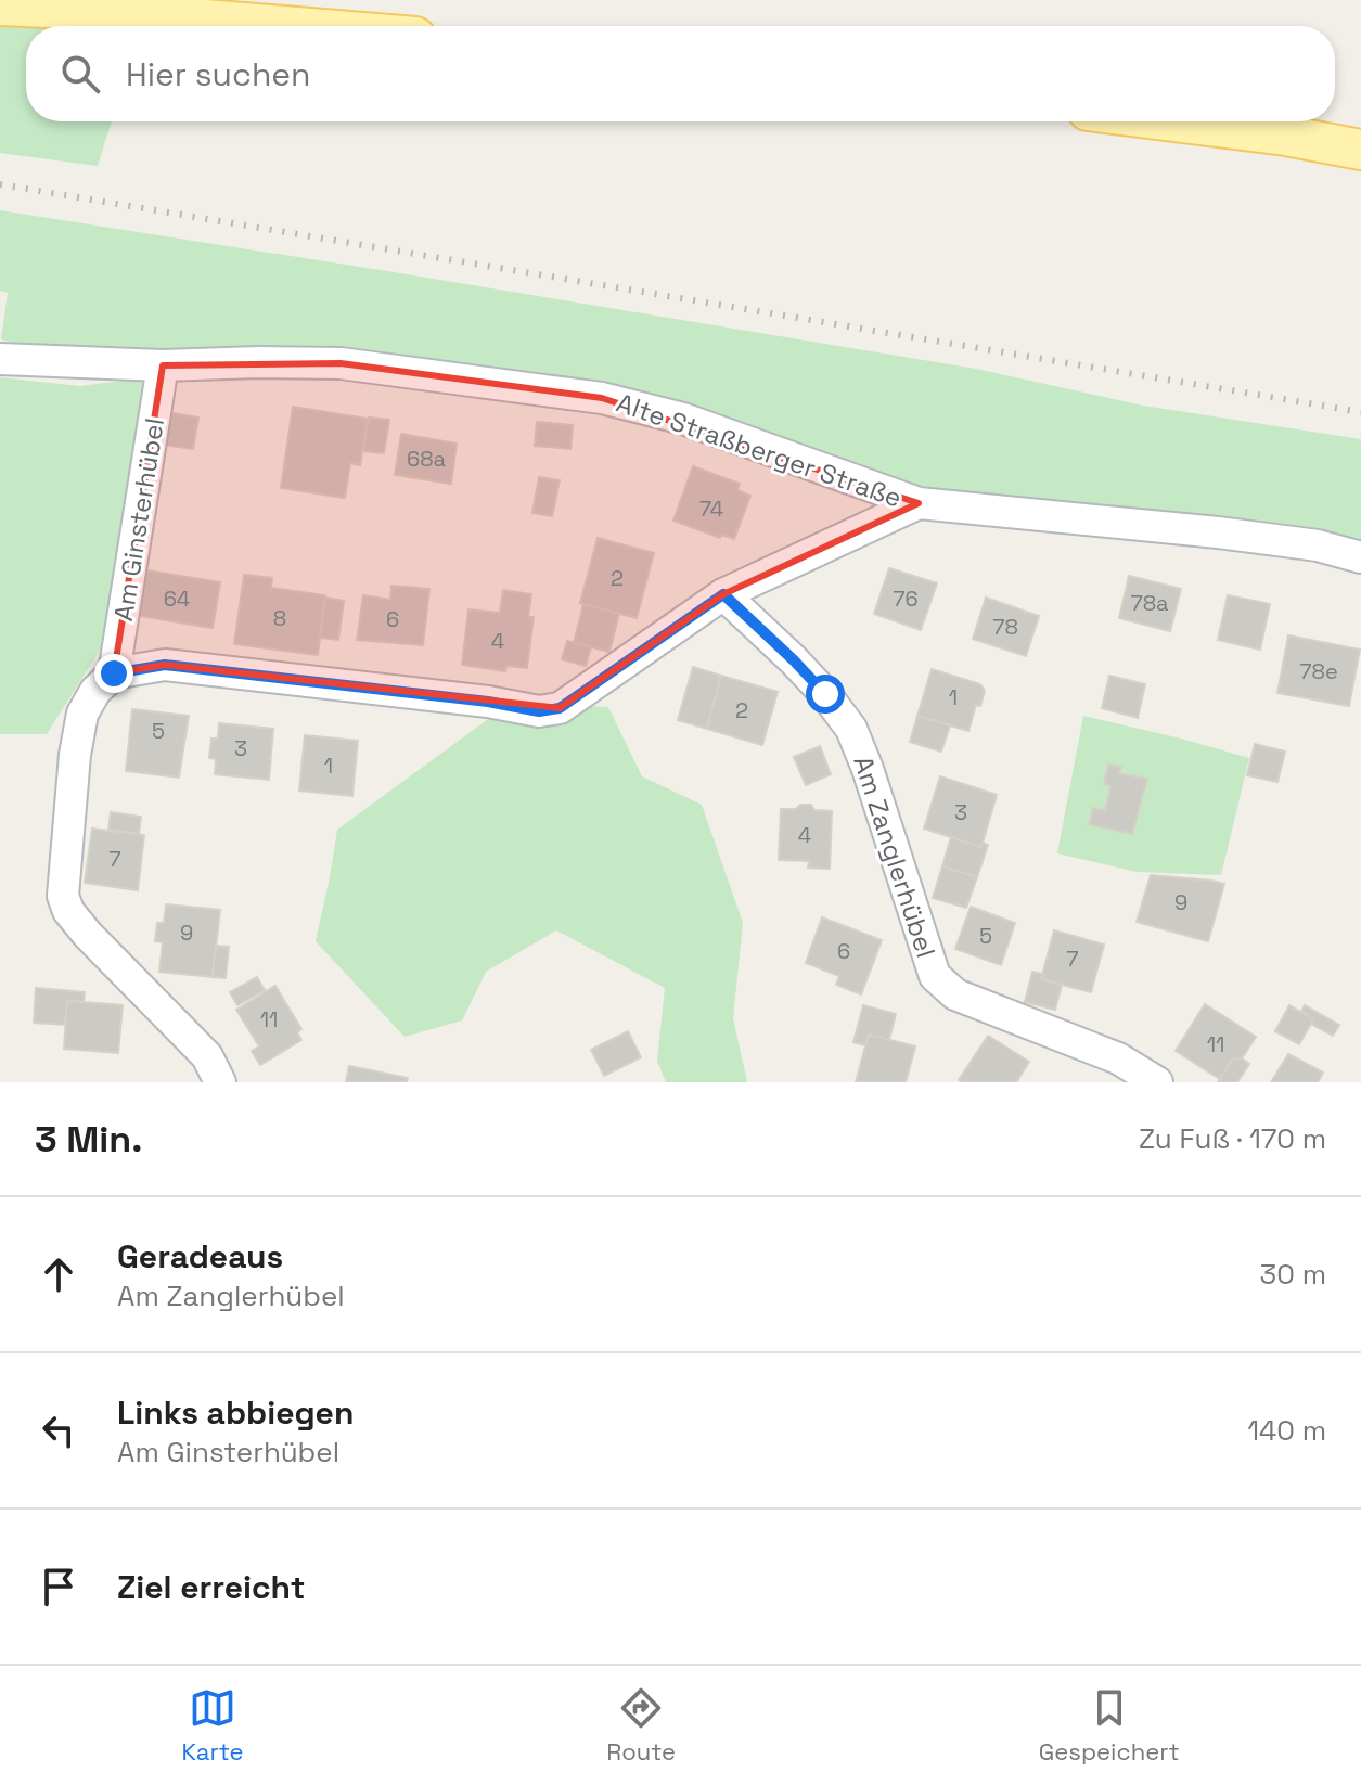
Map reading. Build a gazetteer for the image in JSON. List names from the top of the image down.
{
  "streets": {
    "street": ["Alte Straßberger Straße", "Am Ginsterhübel", "Am Zanglerhübel"]
  },
  "crossings": [
    ["Alte Straßberger Straße", "Am Ginsterhübel"]
  ],
  "house_numbers": [
    "68a",
    "74",
    "2",
    "64",
    "76",
    "78a",
    "8",
    "6",
    "78",
    "4",
    "78e",
    "1",
    "2",
    "5",
    "3",
    "1",
    "3",
    "4",
    "7",
    "9",
    "9",
    "5",
    "6",
    "7",
    "11",
    "11"
  ],
  "page": {
    "search": "Hier suchen",
    "heading": ["3 Min.", "Zu Fuß · 170 m"],
    "list": [
      ["Geradeaus", "Am Zanglerhübel", "30 m"],
      ["Links abbiegen", "Am Ginsterhübel", "140 m"],
      "Ziel erreicht"
    ],
    "nav": ["Karte", "Route", "Gespeichert"]
  }
}
